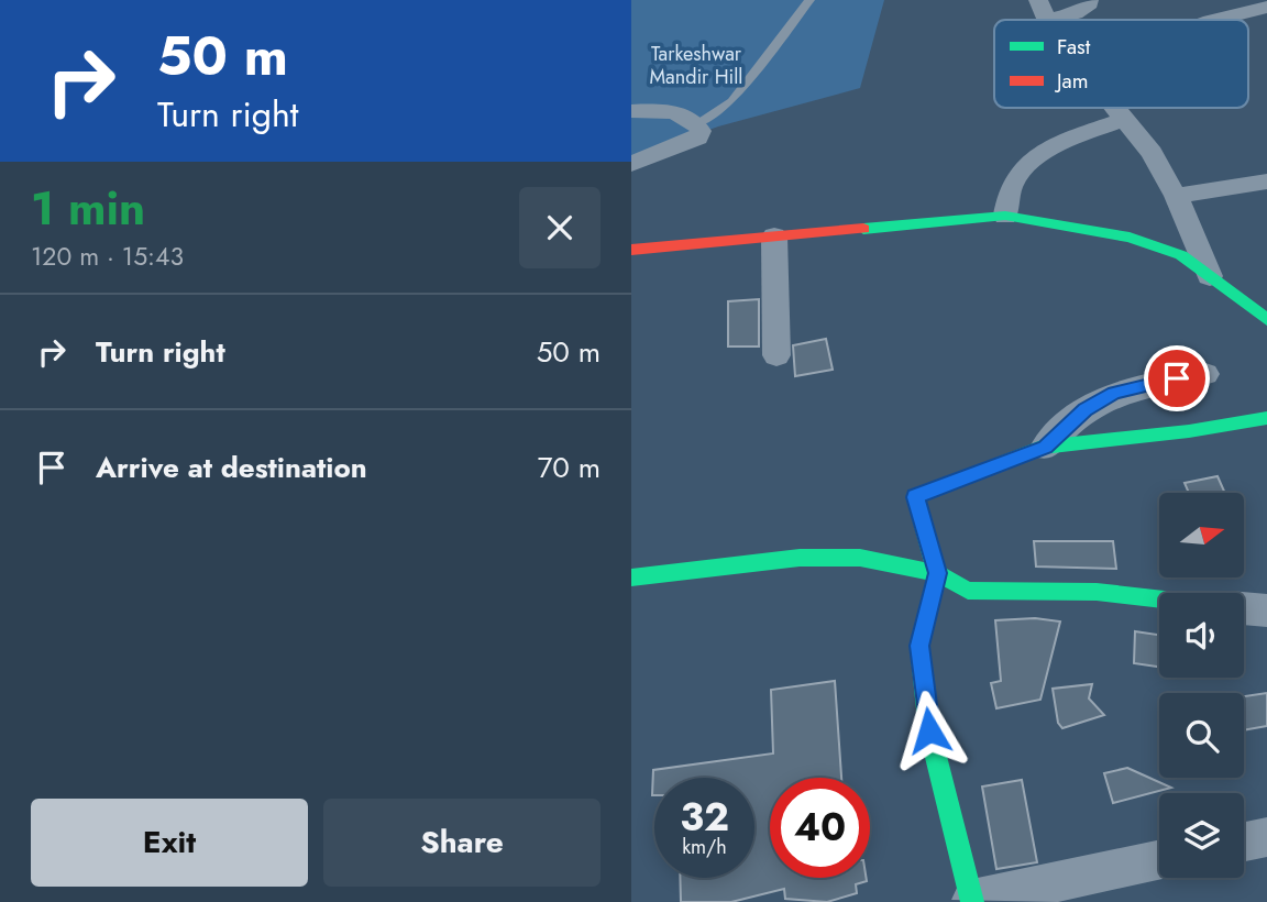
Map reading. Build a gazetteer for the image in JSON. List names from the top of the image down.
{
  "parks": ["Tarkeshwar Mandir Hill"],
  "legend": ["Fast", "Jam"],
  "north": "right",
  "page": {
    "turn": ["50 m", "Turn right"],
    "heading": ["1 min", "120 m · 15:43"],
    "list": [
      {
        "name": "Turn right",
        "value": "50 m"
      },
      {
        "name": "Arrive at destination",
        "value": "70 m"
      }
    ],
    "speed": "32 km/h",
    "limit": "40",
    "buttons": ["Exit", "Share"]
  }
}
